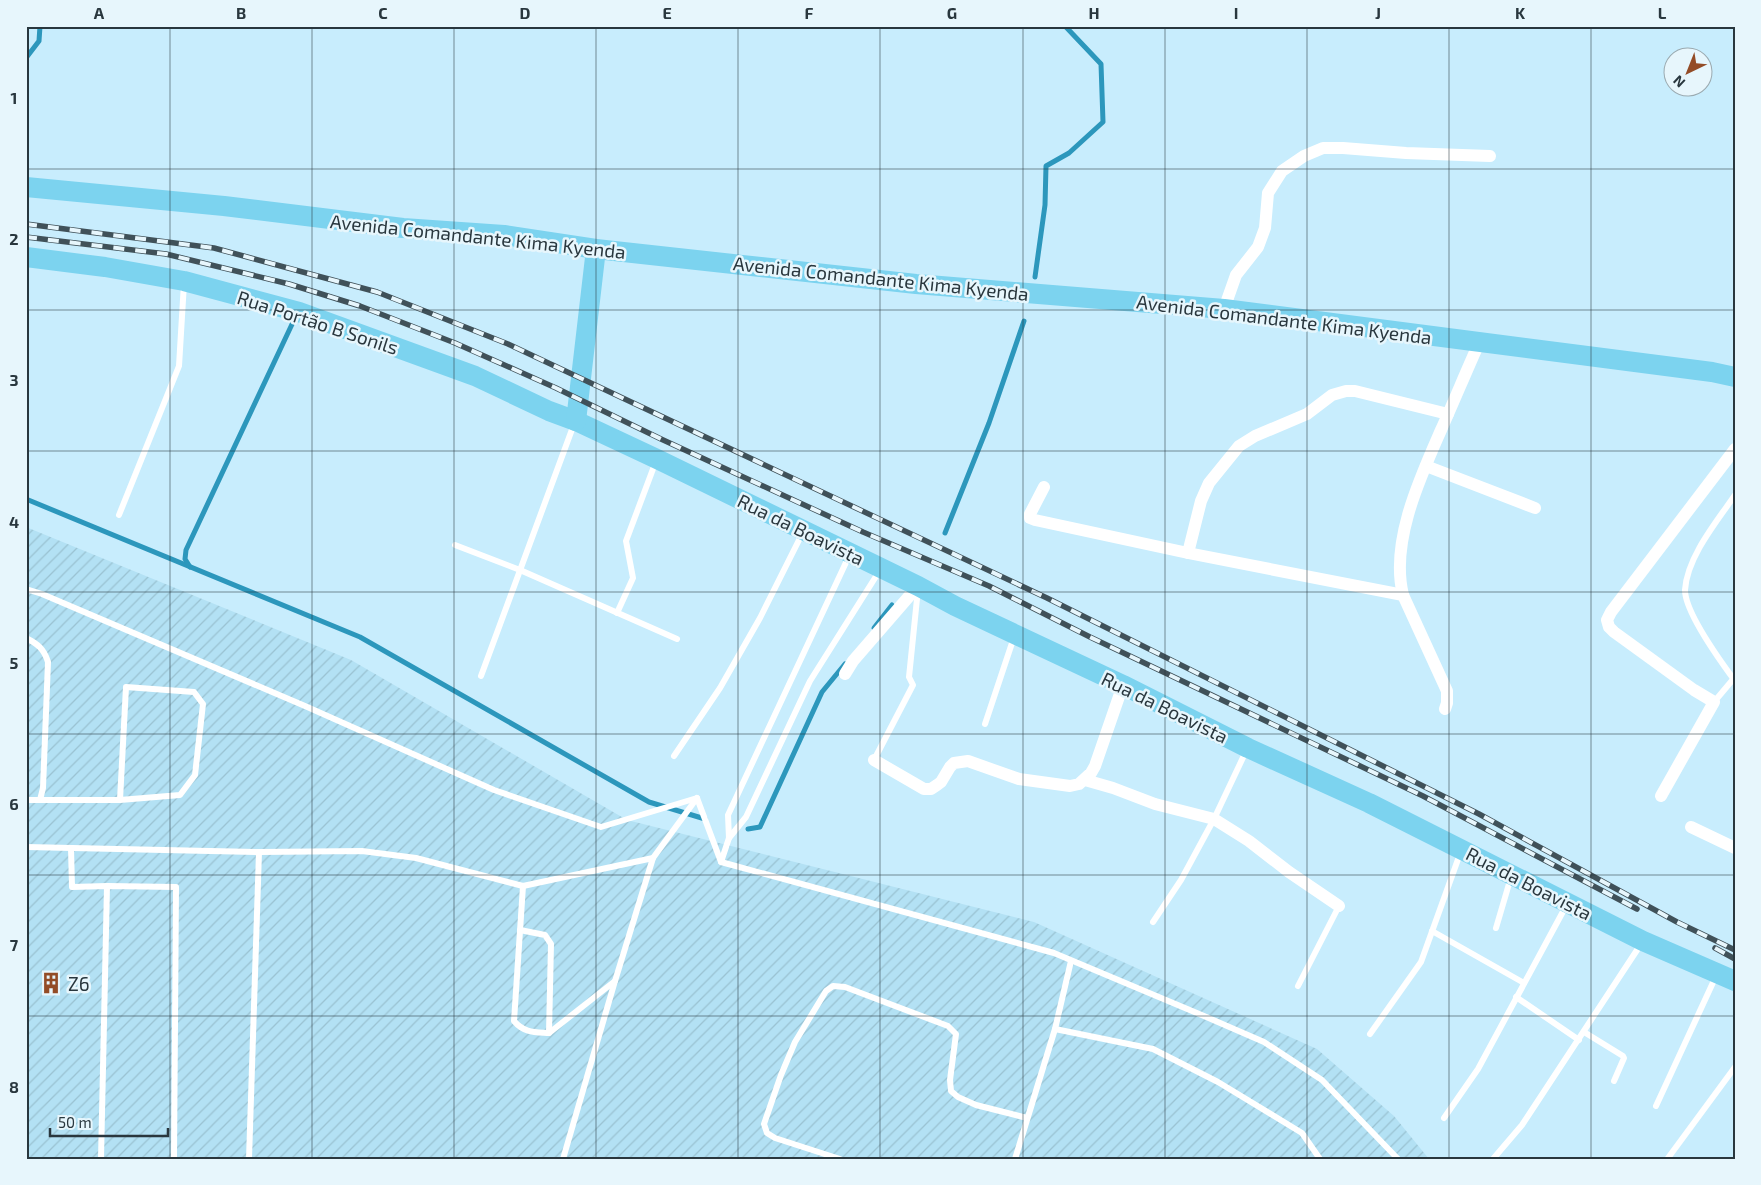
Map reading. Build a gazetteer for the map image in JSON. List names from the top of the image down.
{
  "streets": {
    "main road": ["Avenida Comandante Kima Kyenda", "Rua Portão B Sonils", "Rua da Boavista"]
  },
  "crossings": [
    ["Rua Portão B Sonils", "Rua da Boavista"]
  ],
  "places": {
    "building": ["Z6"]
  },
  "scale_bar": "50 m",
  "north": "bottom left",
  "grid": {
    "columns": [
      "A",
      "B",
      "C",
      "D",
      "E",
      "F",
      "G",
      "H",
      "I",
      "J",
      "K",
      "L"
    ],
    "rows": [
      "1",
      "2",
      "3",
      "4",
      "5",
      "6",
      "7",
      "8"
    ]
  }
}
